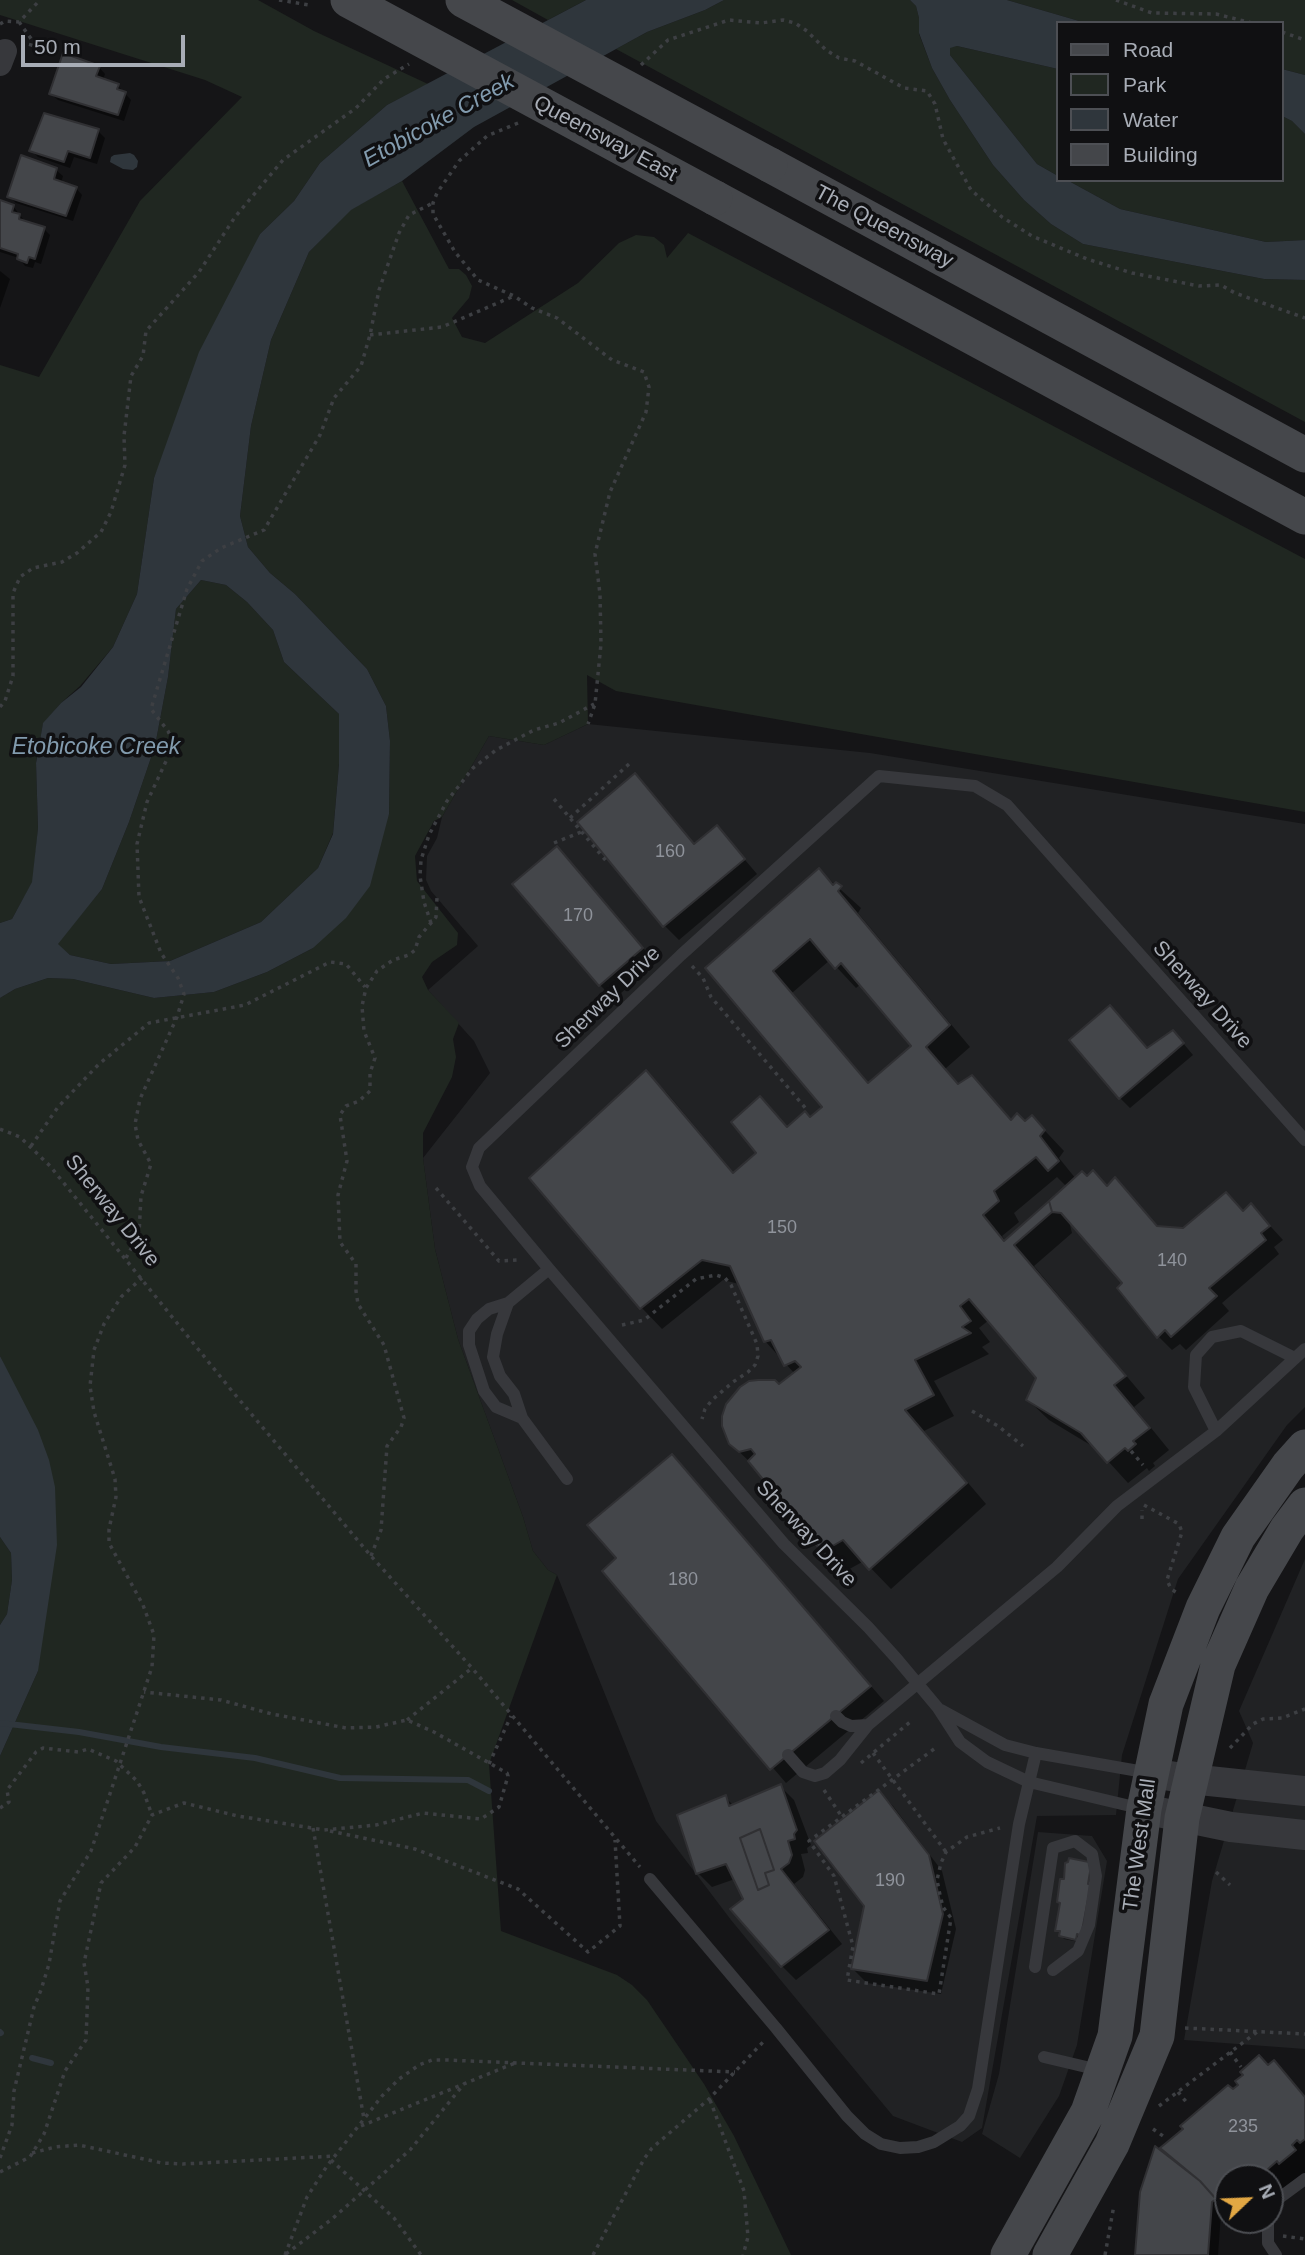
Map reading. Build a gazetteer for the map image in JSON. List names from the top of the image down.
{
  "streets": {
    "main road": ["Queensway East", "The Queensway", "The West Mall"],
    "lane": ["Sherway Drive"]
  },
  "crossings": [
    ["Sherway Drive", "The West Mall"]
  ],
  "water": ["Etobicoke Creek"],
  "house_numbers": [
    "160",
    "170",
    "150",
    "140",
    "180",
    "190",
    "235"
  ],
  "legend": [
    "Road",
    "Park",
    "Water",
    "Building"
  ],
  "scale_bar": "50 m",
  "north": "top right"
}
